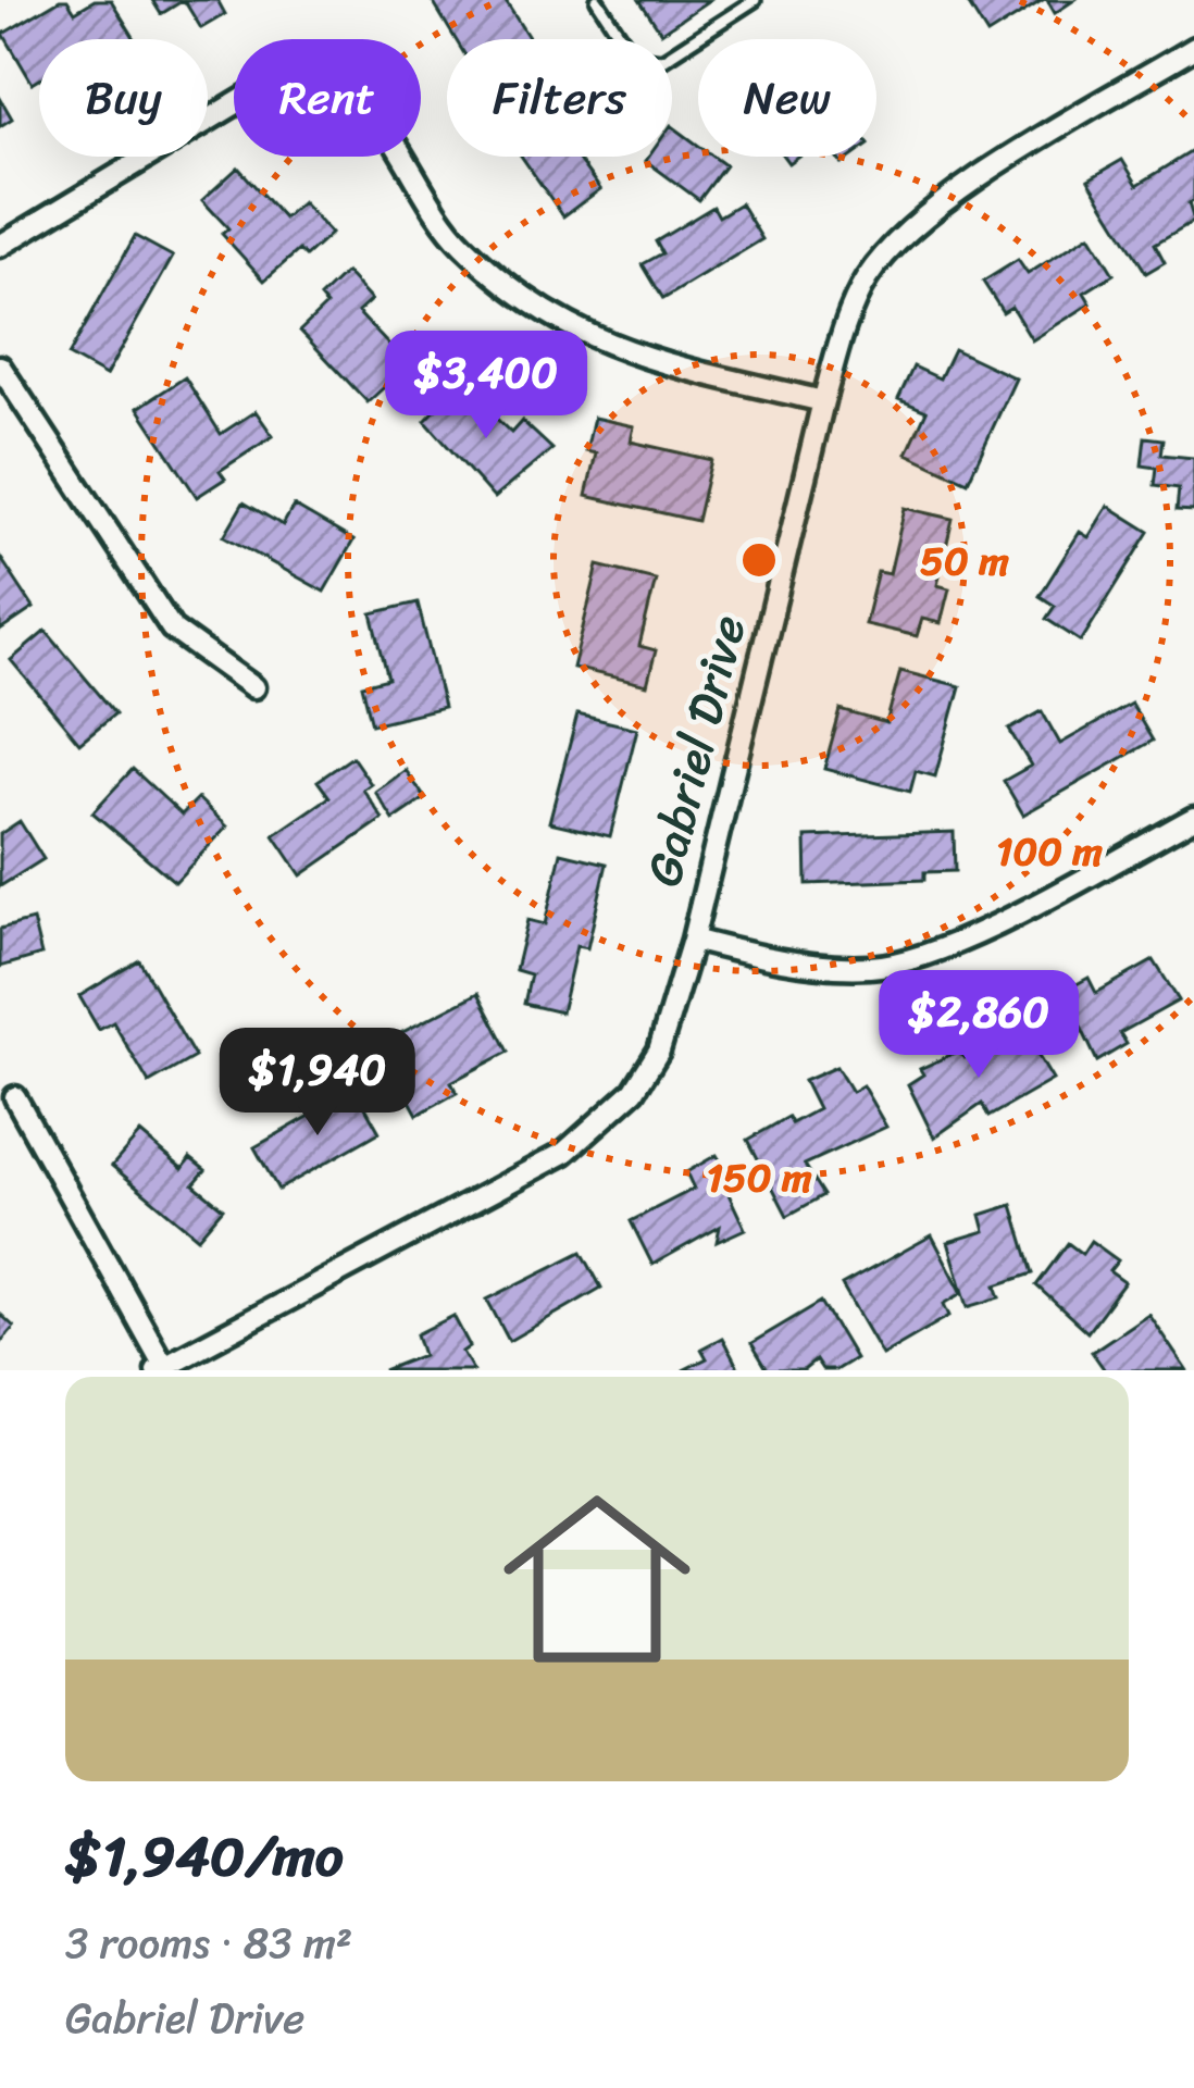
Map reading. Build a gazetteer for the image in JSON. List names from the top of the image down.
{
  "streets": {
    "street": ["Gabriel Drive"]
  },
  "page": {
    "chip": [
      "Buy",
      "Rent",
      "Filters",
      "New"
    ],
    "price": ["$3,400", "$2,860", "$1,940"],
    "list": [
      {
        "name": "$1,940/mo",
        "note": "3 rooms · 83 m² · Gabriel Drive"
      }
    ]
  },
  "rings": ["50 m", "100 m", "150 m"]
}
